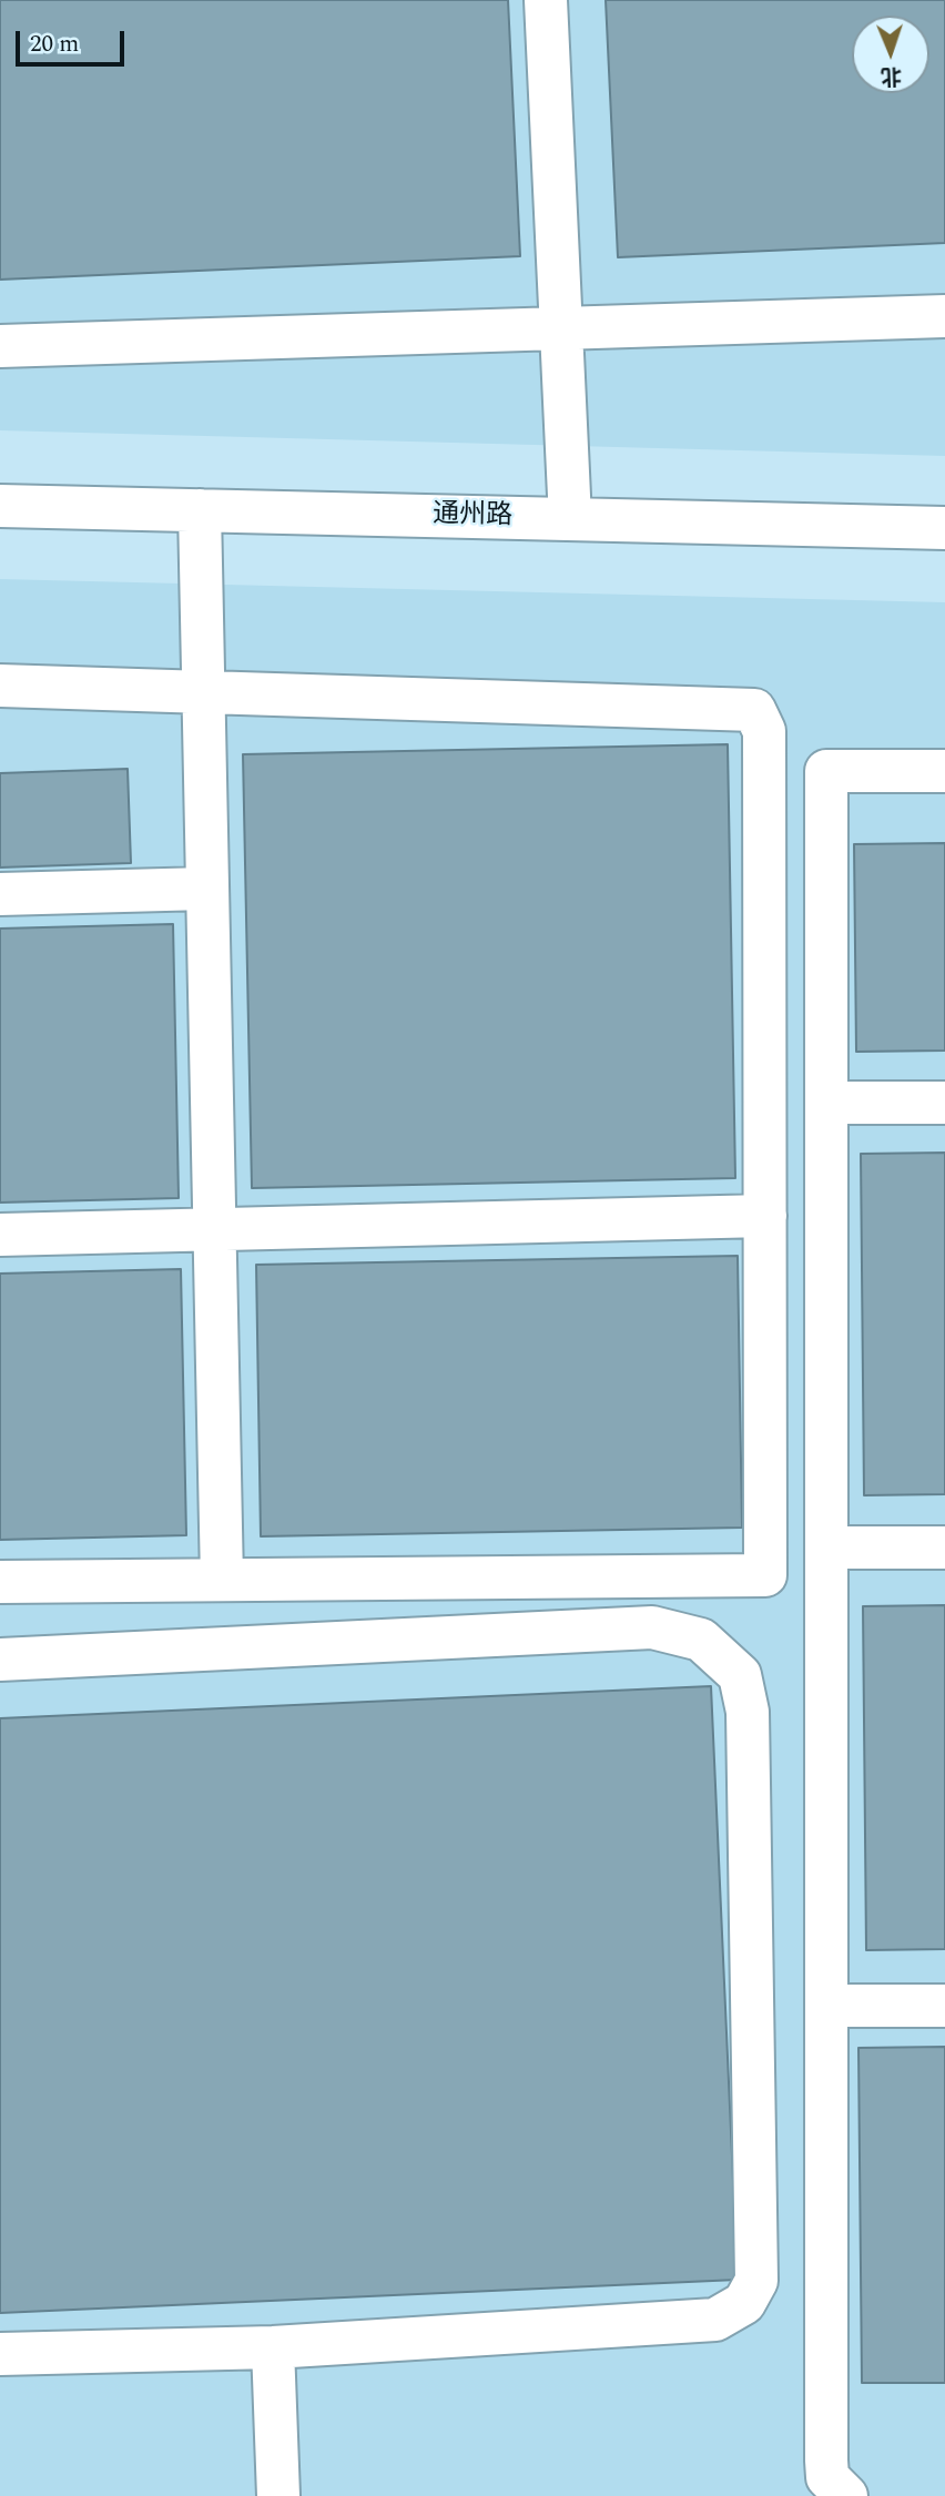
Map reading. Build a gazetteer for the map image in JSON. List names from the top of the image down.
{
  "streets": {
    "street": ["通州路"]
  },
  "scale_bar": "20 m",
  "north": "bottom"
}
